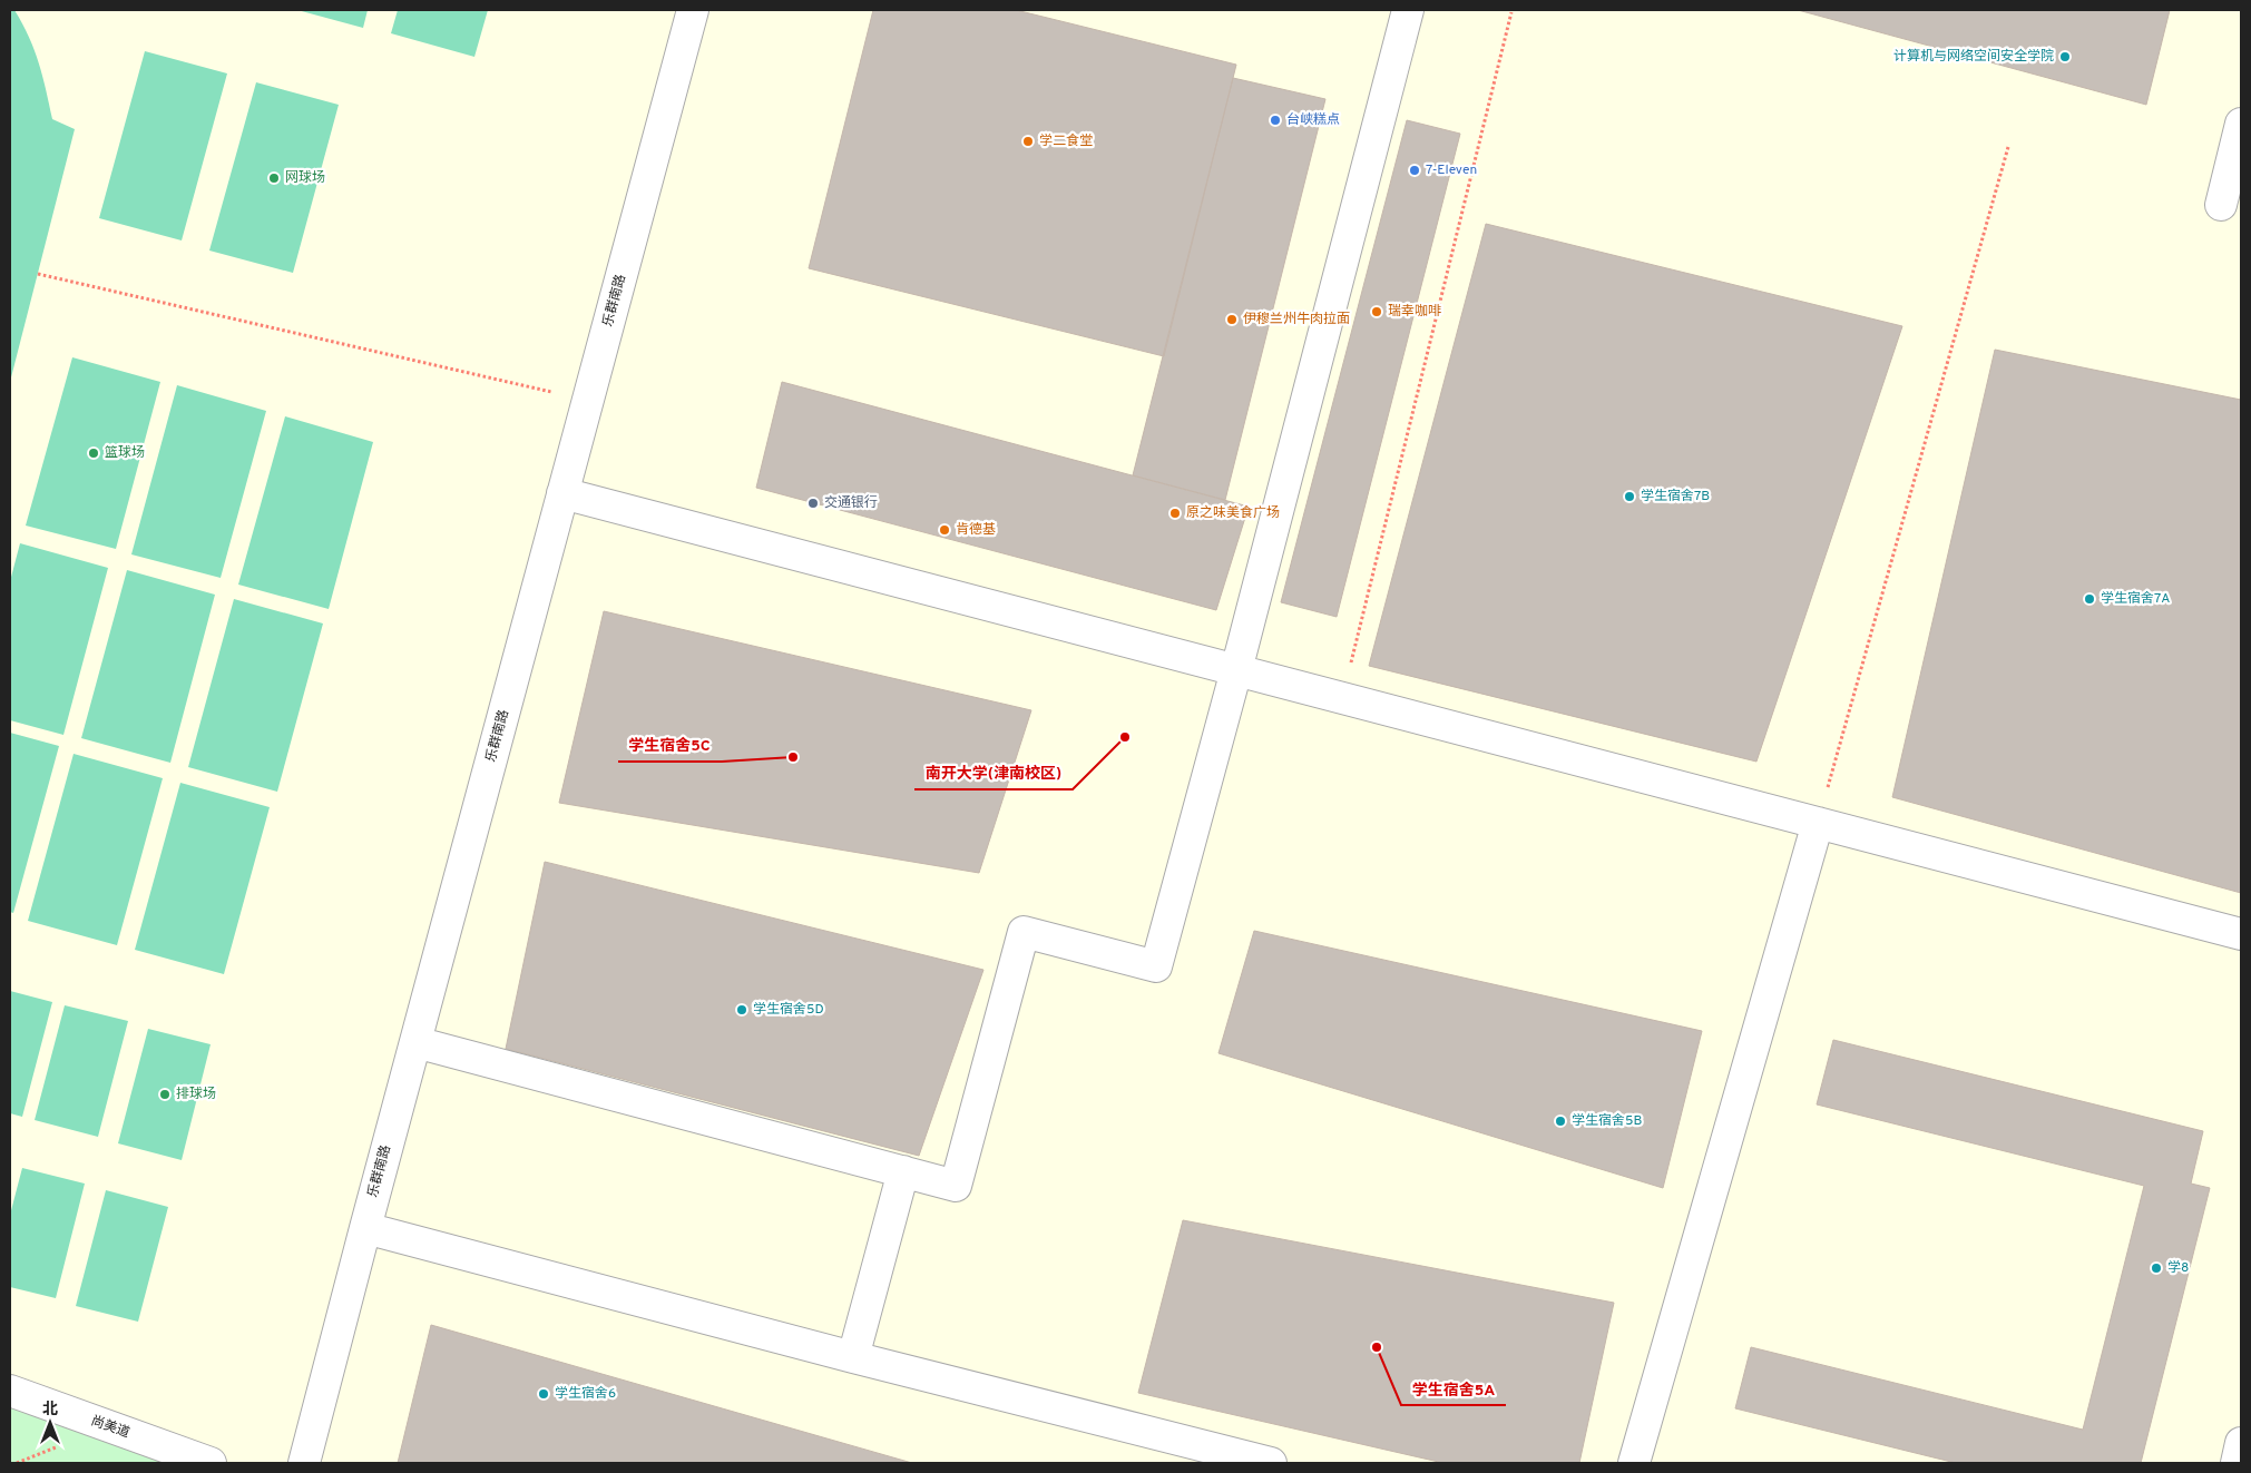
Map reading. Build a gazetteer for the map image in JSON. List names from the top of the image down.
{
  "streets": {
    "street": ["乐群南路", "尚美道"]
  },
  "places": [
    "计算机与网络空间安全学院",
    "台峡糕点",
    "学二食堂",
    "7-Eleven",
    "网球场",
    "瑞幸咖啡",
    "伊穆兰州牛肉拉面",
    "篮球场",
    "学生宿舍7B",
    "交通银行",
    "原之味美食广场",
    "肯德基",
    "学生宿舍7A",
    "南开大学(津南校区)",
    "学生宿舍5C",
    "学生宿舍5D",
    "排球场",
    "学生宿舍5B",
    "学8",
    "学生宿舍5A",
    "学生宿舍6"
  ],
  "north": "top"
}
